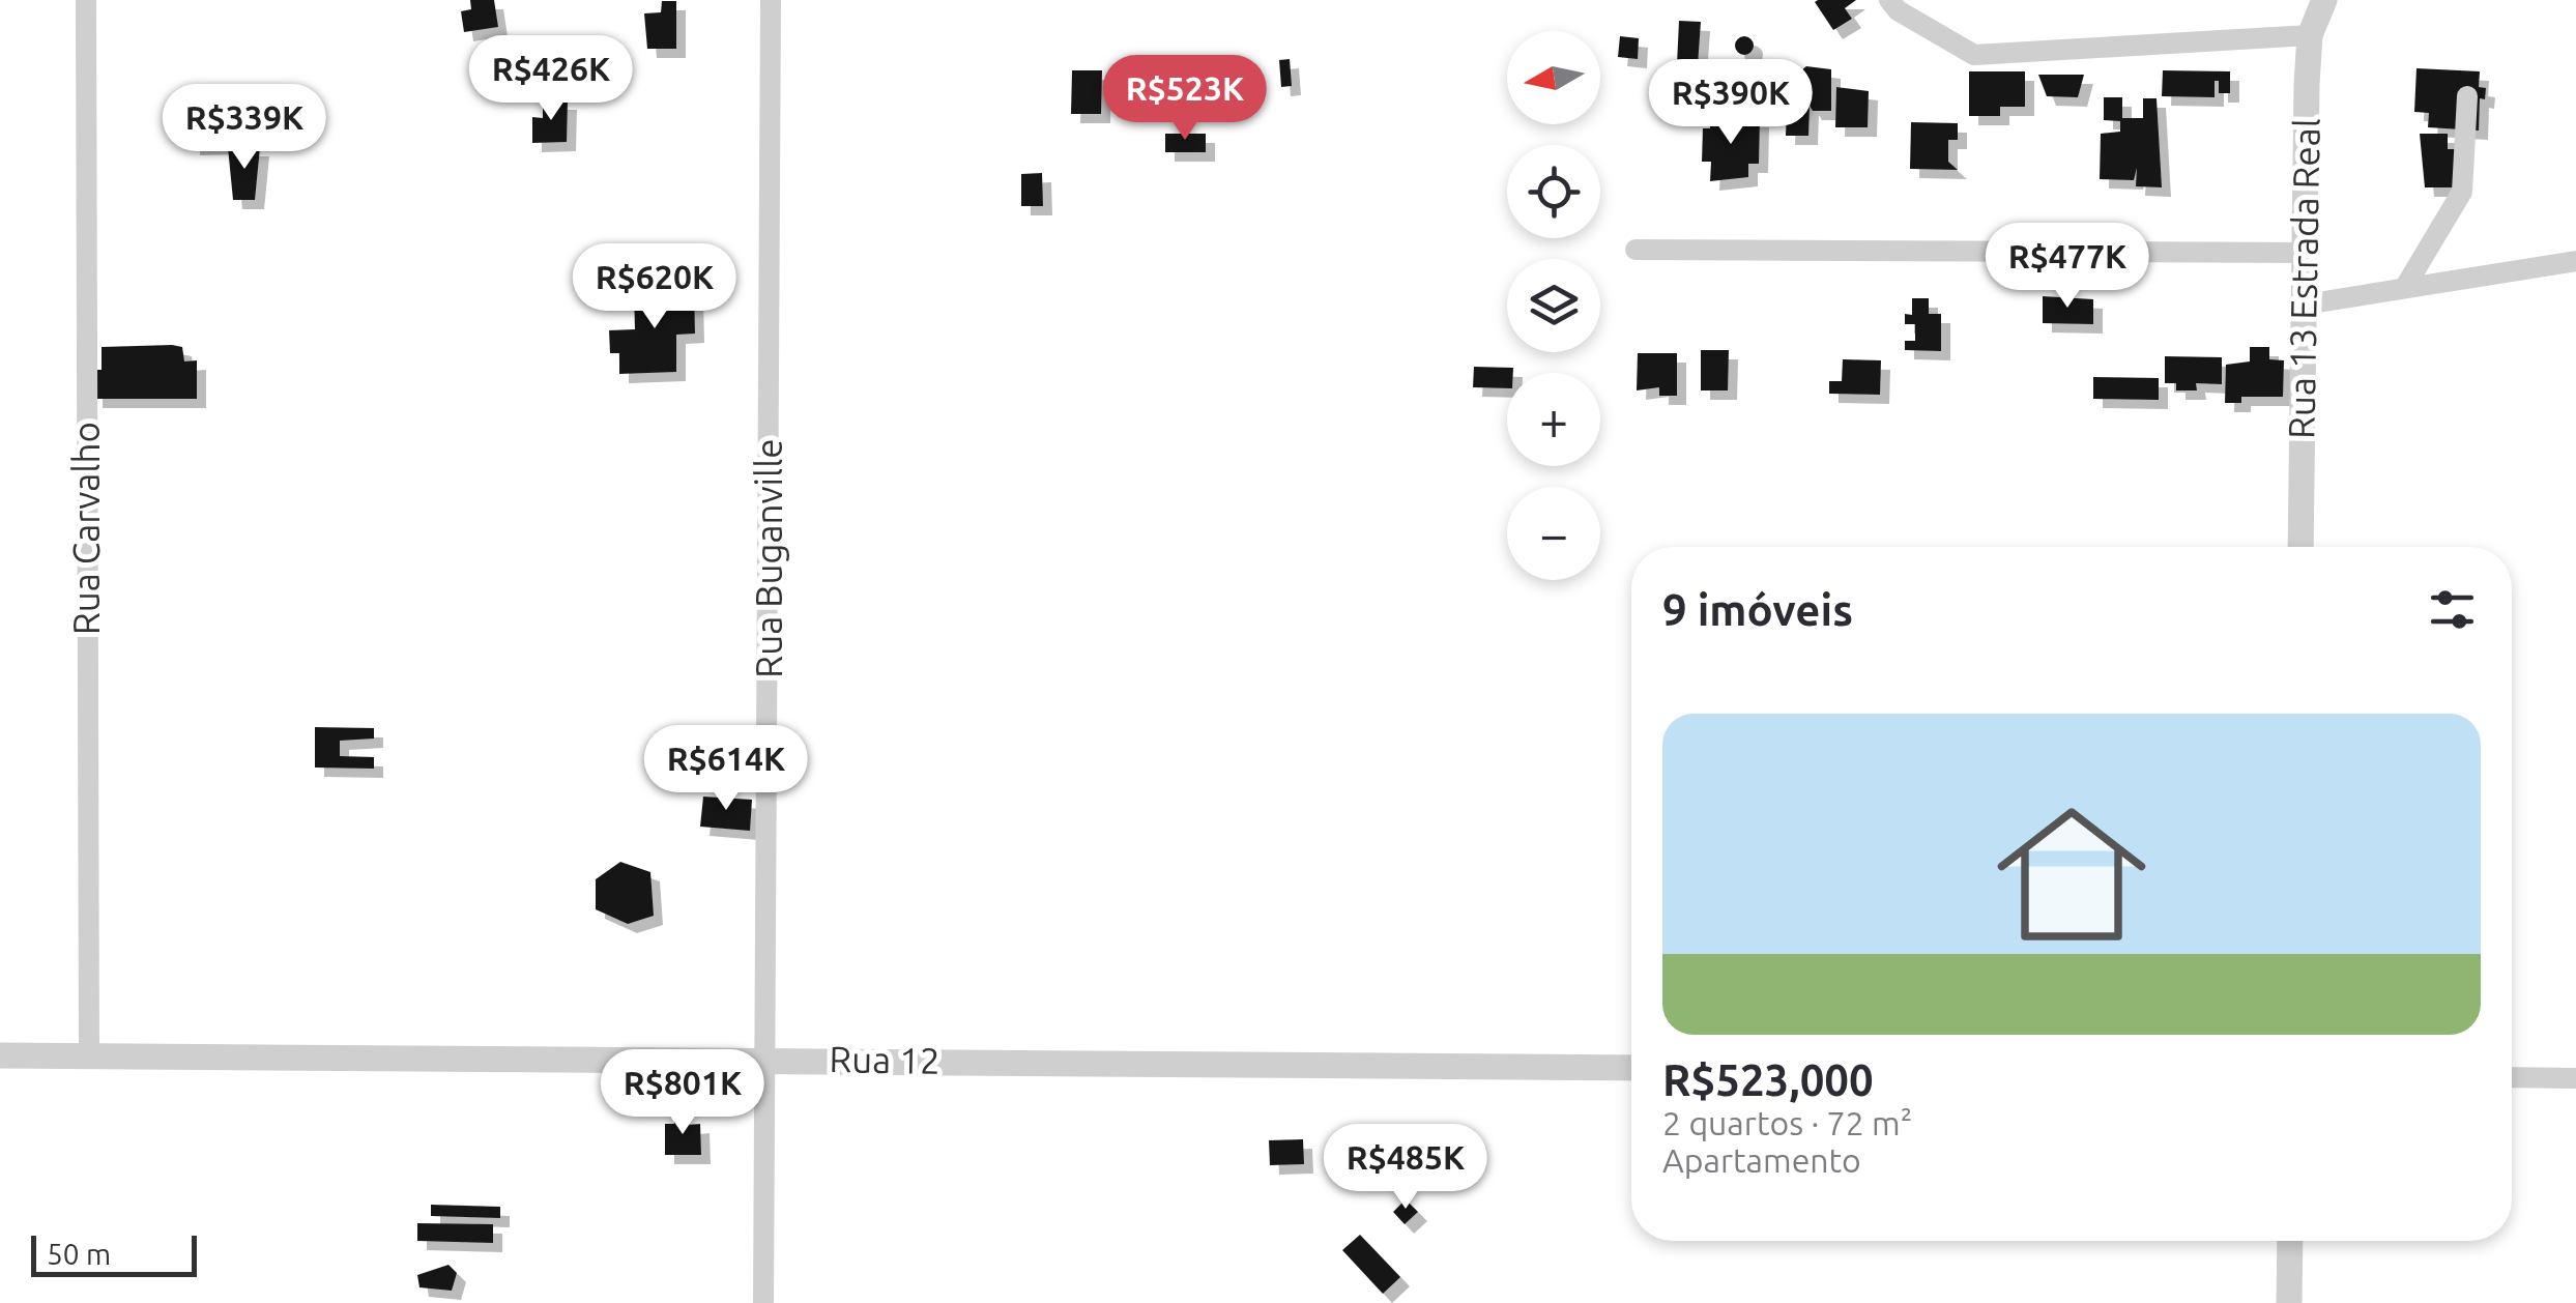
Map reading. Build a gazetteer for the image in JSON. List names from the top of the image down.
{
  "streets": {
    "street": [
      "Rua 13 Estrada Real",
      "Rua Carvalho",
      "Rua Buganville",
      "Rua 12"
    ]
  },
  "crossings": [
    ["Rua Carvalho", "Rua 12"],
    ["Rua Buganville", "Rua 12"]
  ],
  "scale_bar": "50 m",
  "north": "left",
  "page": {
    "map_buttons": ["+", "−"],
    "price": [
      "R$426K",
      "R$523K",
      "R$390K",
      "R$339K",
      "R$477K",
      "R$620K",
      "R$614K",
      "R$801K",
      "R$485K"
    ],
    "heading": "9 imóveis",
    "list": [
      {
        "name": "R$523,000",
        "note": "2 quartos · 72 m² · Apartamento"
      }
    ],
    "scale": "50 m"
  }
}
